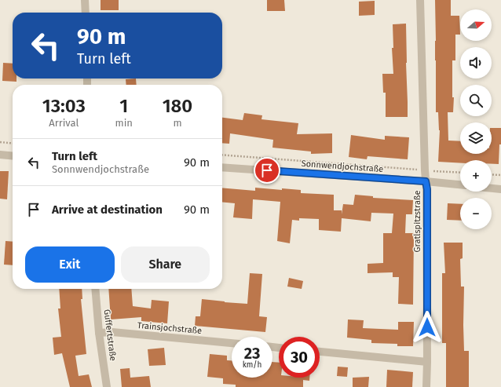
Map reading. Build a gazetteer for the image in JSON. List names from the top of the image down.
{
  "streets": {
    "street": [
      "Sonnwendjochstraße",
      "Gratlspitzstraße",
      "Trainsjochstraße",
      "Guffertstraße"
    ]
  },
  "crossings": [
    ["Sonnwendjochstraße", "Gratlspitzstraße"],
    ["Trainsjochstraße", "Guffertstraße"]
  ],
  "north": "right",
  "page": {
    "map_buttons": ["+", "−"],
    "turn": ["90 m", "Turn left"],
    "eta": [
      "13:03",
      "Arrival",
      "1",
      "min",
      "180",
      "m"
    ],
    "list": [
      {
        "name": "Turn left",
        "note": "Sonnwendjochstraße",
        "value": "90 m"
      },
      {
        "name": "Arrive at destination",
        "value": "90 m"
      }
    ],
    "buttons": ["Exit", "Share"],
    "speed": "23 km/h",
    "limit": "30"
  }
}
